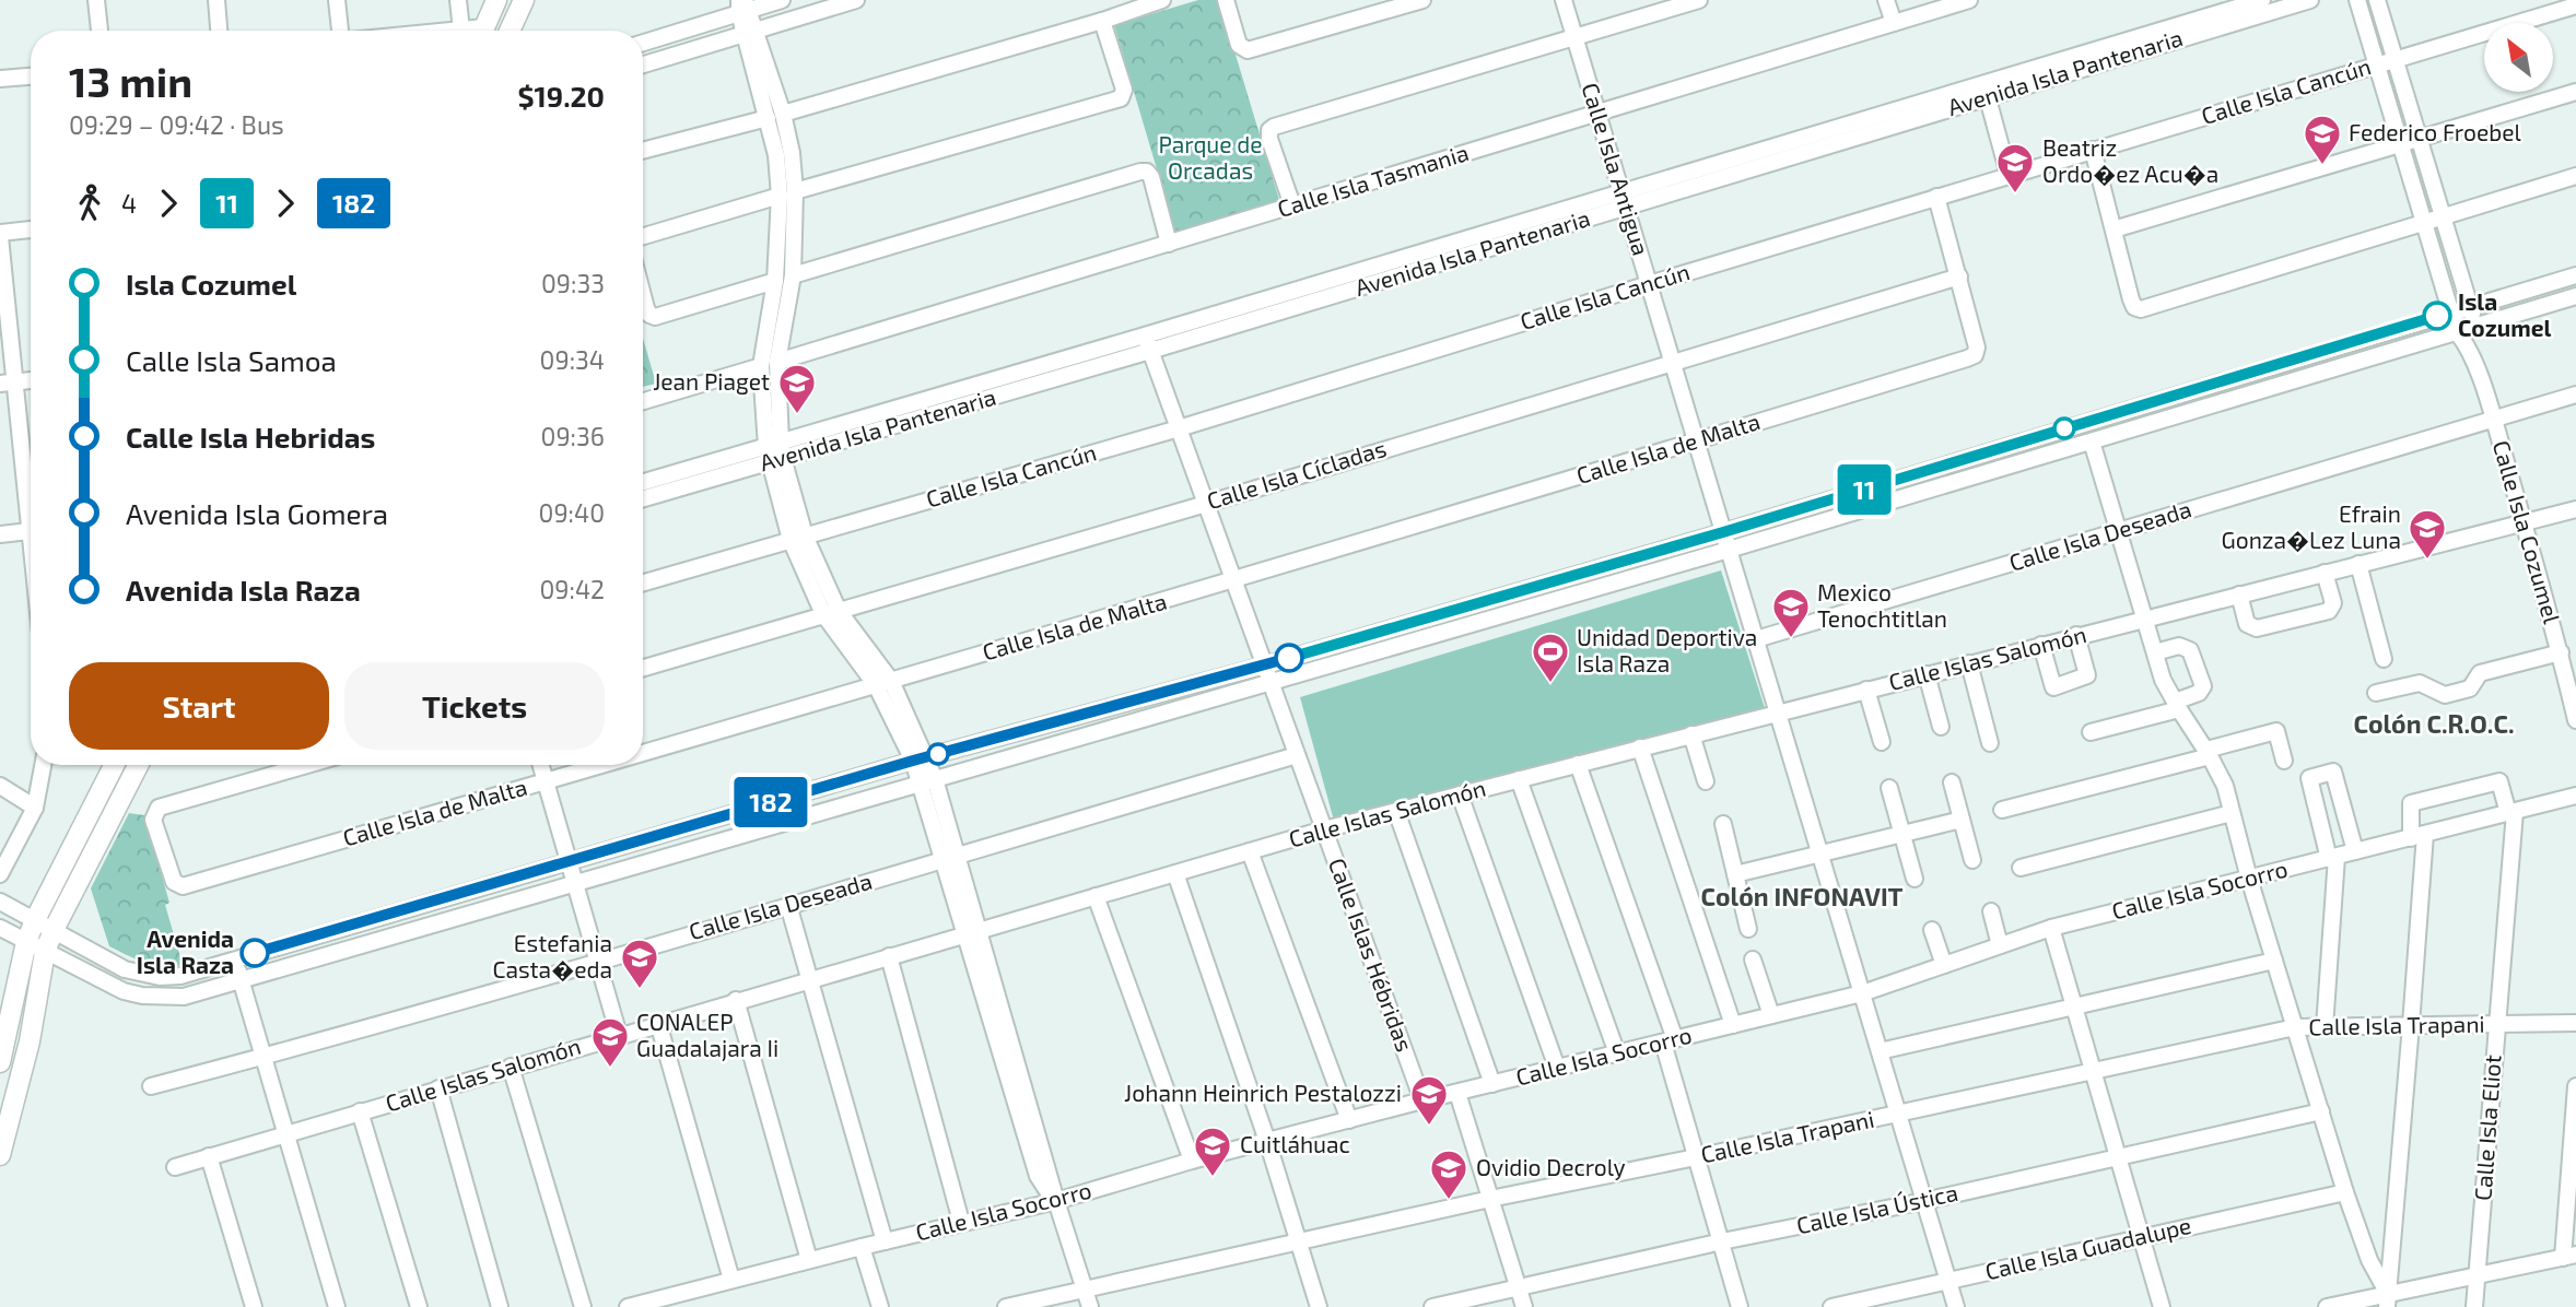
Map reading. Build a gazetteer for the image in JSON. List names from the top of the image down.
{
  "streets": {
    "street": [
      "Avenida Isla Pantenaria",
      "Calle Isla Cancún",
      "Calle Isla Antigua",
      "Calle Isla Tasmania",
      "Calle Isla de Malta",
      "Calle Isla Cícladas",
      "Calle Isla Cozumel",
      "Calle Isla Deseada",
      "Calle Islas Salomón",
      "Calle Isla Socorro",
      "Calle Islas Hébridas",
      "Calle Isla Trapani",
      "Calle Isla Eliot",
      "Calle Isla Ústica",
      "Calle Isla Guadalupe"
    ]
  },
  "crossings": [
    ["Avenida Isla Pantenaria", "Calle Isla Antigua"],
    ["Avenida Isla Pantenaria", "Calle Islas Hébridas"],
    ["Calle Isla Cancún", "Calle Isla Antigua"],
    ["Calle Isla Cancún", "Calle Isla Cozumel"],
    ["Calle Isla Cancún", "Calle Islas Hébridas"],
    ["Calle Isla Antigua", "Calle Isla Tasmania"],
    ["Calle Isla Antigua", "Calle Isla de Malta"],
    ["Calle Isla Antigua", "Calle Isla Cícladas"],
    ["Calle Isla Antigua", "Calle Isla Deseada"],
    ["Calle Isla Antigua", "Calle Islas Salomón"],
    ["Calle Isla Antigua", "Calle Isla Socorro"],
    ["Calle Isla Antigua", "Calle Isla Trapani"],
    ["Calle Isla Antigua", "Calle Isla Ústica"],
    ["Calle Isla Antigua", "Calle Isla Guadalupe"],
    ["Calle Isla de Malta", "Calle Isla Cícladas"],
    ["Calle Isla de Malta", "Calle Islas Hébridas"],
    ["Calle Isla Cícladas", "Calle Islas Hébridas"],
    ["Calle Isla Cozumel", "Calle Isla Deseada"],
    ["Calle Isla Cozumel", "Calle Islas Salomón"],
    ["Calle Isla Deseada", "Calle Islas Hébridas"],
    ["Calle Islas Salomón", "Calle Islas Hébridas"],
    ["Calle Isla Socorro", "Calle Islas Hébridas"],
    ["Calle Isla Socorro", "Calle Isla Eliot"],
    ["Calle Isla Trapani", "Calle Isla Eliot"]
  ],
  "districts": ["Colón C.R.O.C.", "Colón INFONAVIT"],
  "parks": ["Parque de Orcadas"],
  "places": {
    "school or university": [
      "Federico Froebel",
      "Beatriz Ordo�ez Acu�a",
      "Jean Piaget",
      "Efrain Gonza�Lez Luna",
      "Mexico Tenochtitlan",
      "Estefania Casta�eda",
      "CONALEP Guadalajara Ii",
      "Johann Heinrich Pestalozzi",
      "Cuitláhuac",
      "Ovidio Decroly"
    ],
    "other": ["Isla Cozumel", "Avenida Isla Raza"],
    "sports": ["Unidad Deportiva Isla Raza"]
  },
  "lines": ["bus line 11", "bus line 182"],
  "north": "top left",
  "page": {
    "on_map": ["11", "182"],
    "heading": ["13 min", "09:29 – 09:42 · Bus", "$19.20"],
    "legs": ["4", "11", "182"],
    "list": [
      {
        "name": "Isla Cozumel",
        "value": "09:33"
      },
      {
        "name": "Calle Isla Samoa",
        "value": "09:34"
      },
      {
        "name": "Calle Isla Hebridas",
        "value": "09:36"
      },
      {
        "name": "Avenida Isla Gomera",
        "value": "09:40"
      },
      {
        "name": "Avenida Isla Raza",
        "value": "09:42"
      }
    ],
    "buttons": ["Start", "Tickets"]
  }
}
